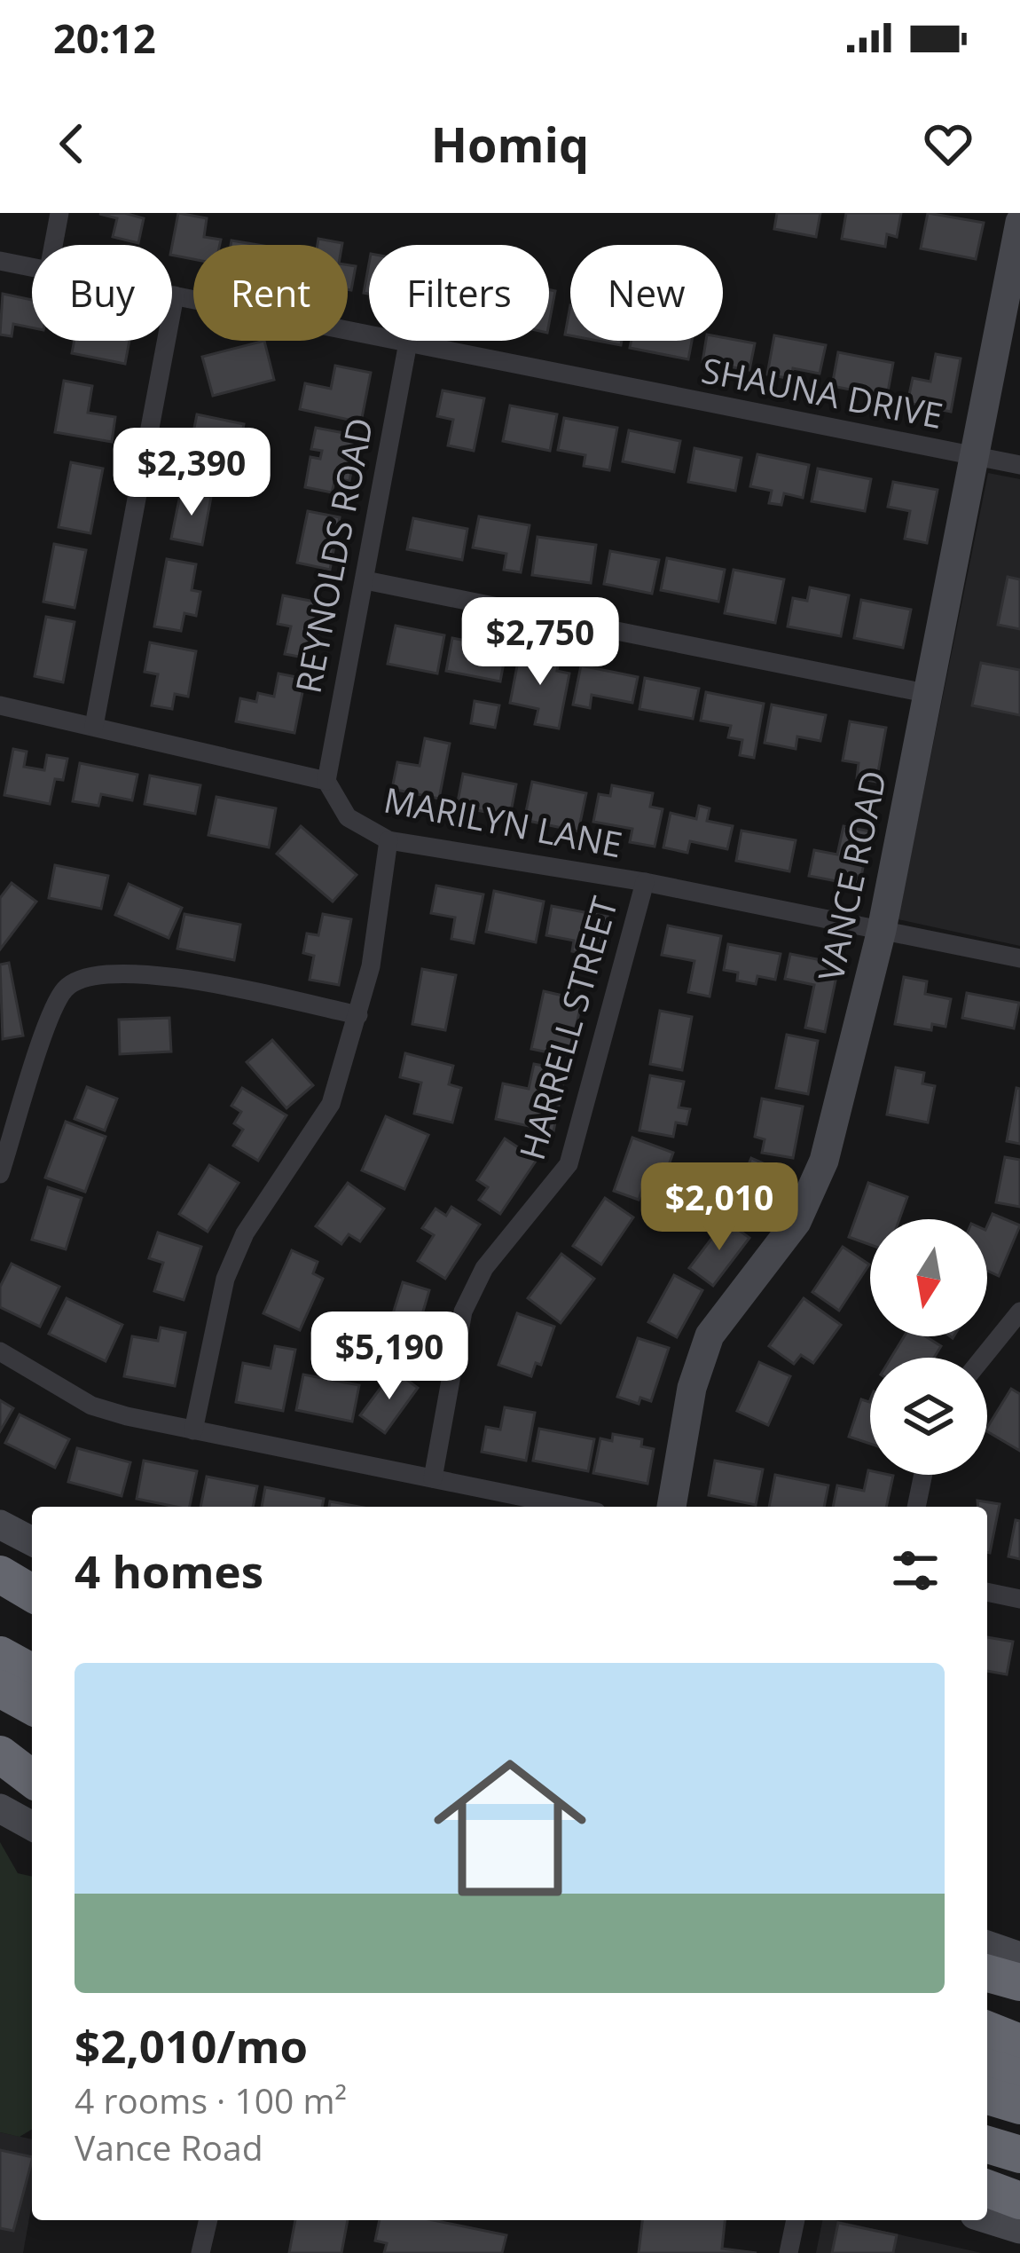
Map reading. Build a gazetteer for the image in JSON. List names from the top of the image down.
{
  "streets": {
    "street": [
      "SHAUNA DRIVE",
      "REYNOLDS ROAD",
      "MARILYN LANE",
      "VANCE ROAD",
      "HARRELL STREET"
    ]
  },
  "crossings": [
    ["SHAUNA DRIVE", "REYNOLDS ROAD"],
    ["SHAUNA DRIVE", "VANCE ROAD"],
    ["REYNOLDS ROAD", "MARILYN LANE"],
    ["MARILYN LANE", "VANCE ROAD"],
    ["MARILYN LANE", "HARRELL STREET"]
  ],
  "north": "bottom",
  "page": {
    "status": "20:12",
    "header": "Homiq",
    "chip": [
      "Buy",
      "Rent",
      "Filters",
      "New"
    ],
    "price": [
      "$2,390",
      "$2,750",
      "$2,010",
      "$5,190"
    ],
    "heading": "4 homes",
    "list": [
      {
        "name": "$2,010/mo",
        "note": "4 rooms · 100 m² · Vance Road"
      }
    ]
  }
}
